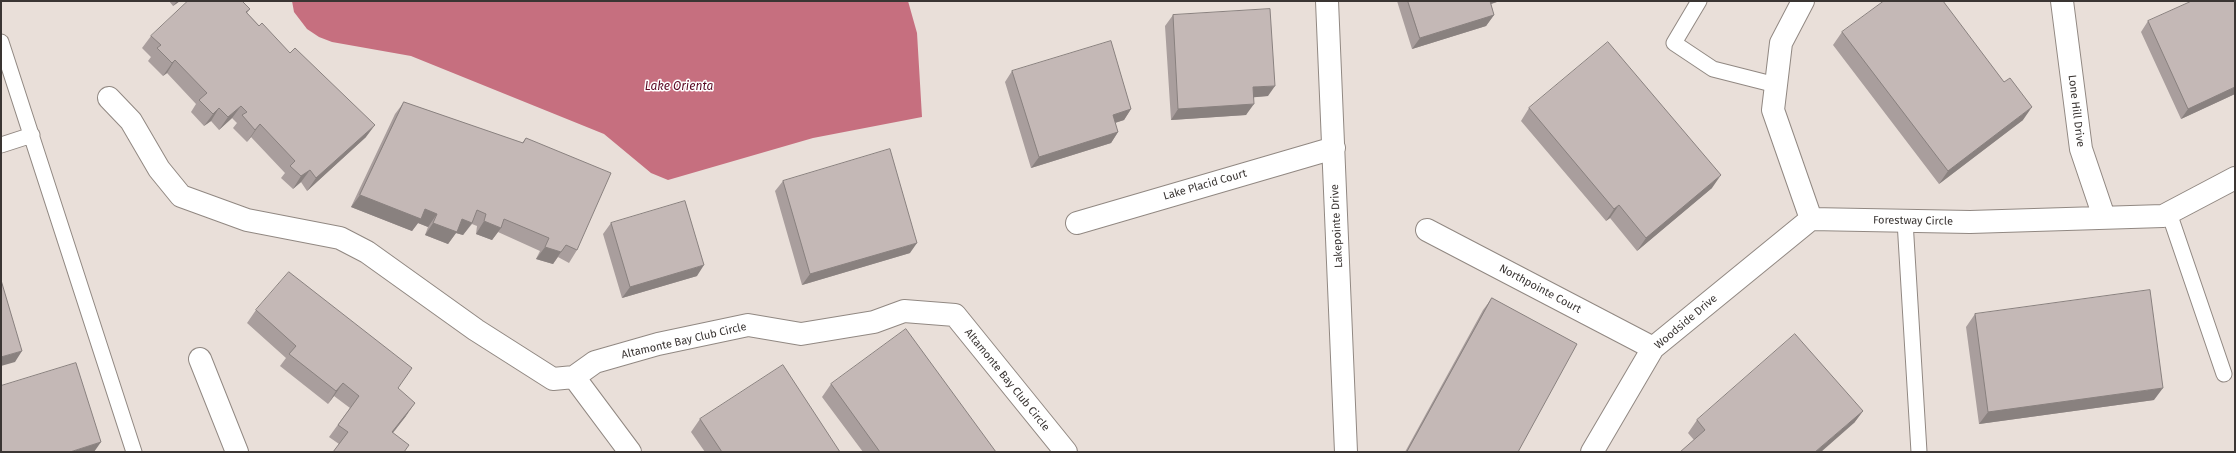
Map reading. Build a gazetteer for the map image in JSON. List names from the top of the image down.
{
  "streets": {
    "street": [
      "Lone Hill Drive",
      "Lake Placid Court",
      "Forestway Circle",
      "Lakepointe Drive",
      "Northpointe Court",
      "Woodside Drive",
      "Altamonte Bay Club Circle"
    ]
  },
  "crossings": [
    ["Lone Hill Drive", "Forestway Circle"],
    ["Lake Placid Court", "Lakepointe Drive"],
    ["Forestway Circle", "Woodside Drive"],
    ["Northpointe Court", "Woodside Drive"]
  ],
  "water": ["Lake Orienta"]
}
